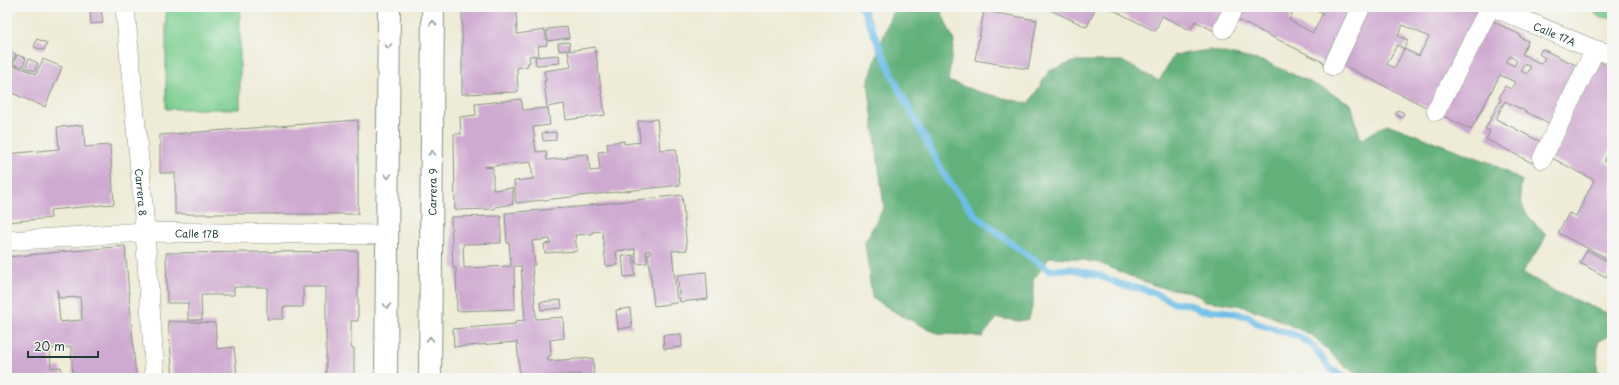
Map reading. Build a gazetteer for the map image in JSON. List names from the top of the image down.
{
  "streets": {
    "highway": ["Carrera 9"],
    "street": ["Calle 17A", "Carrera 8", "Calle 17B"]
  },
  "crossings": [
    ["Carrera 8", "Calle 17B"]
  ],
  "scale_bar": "20 m"
}
